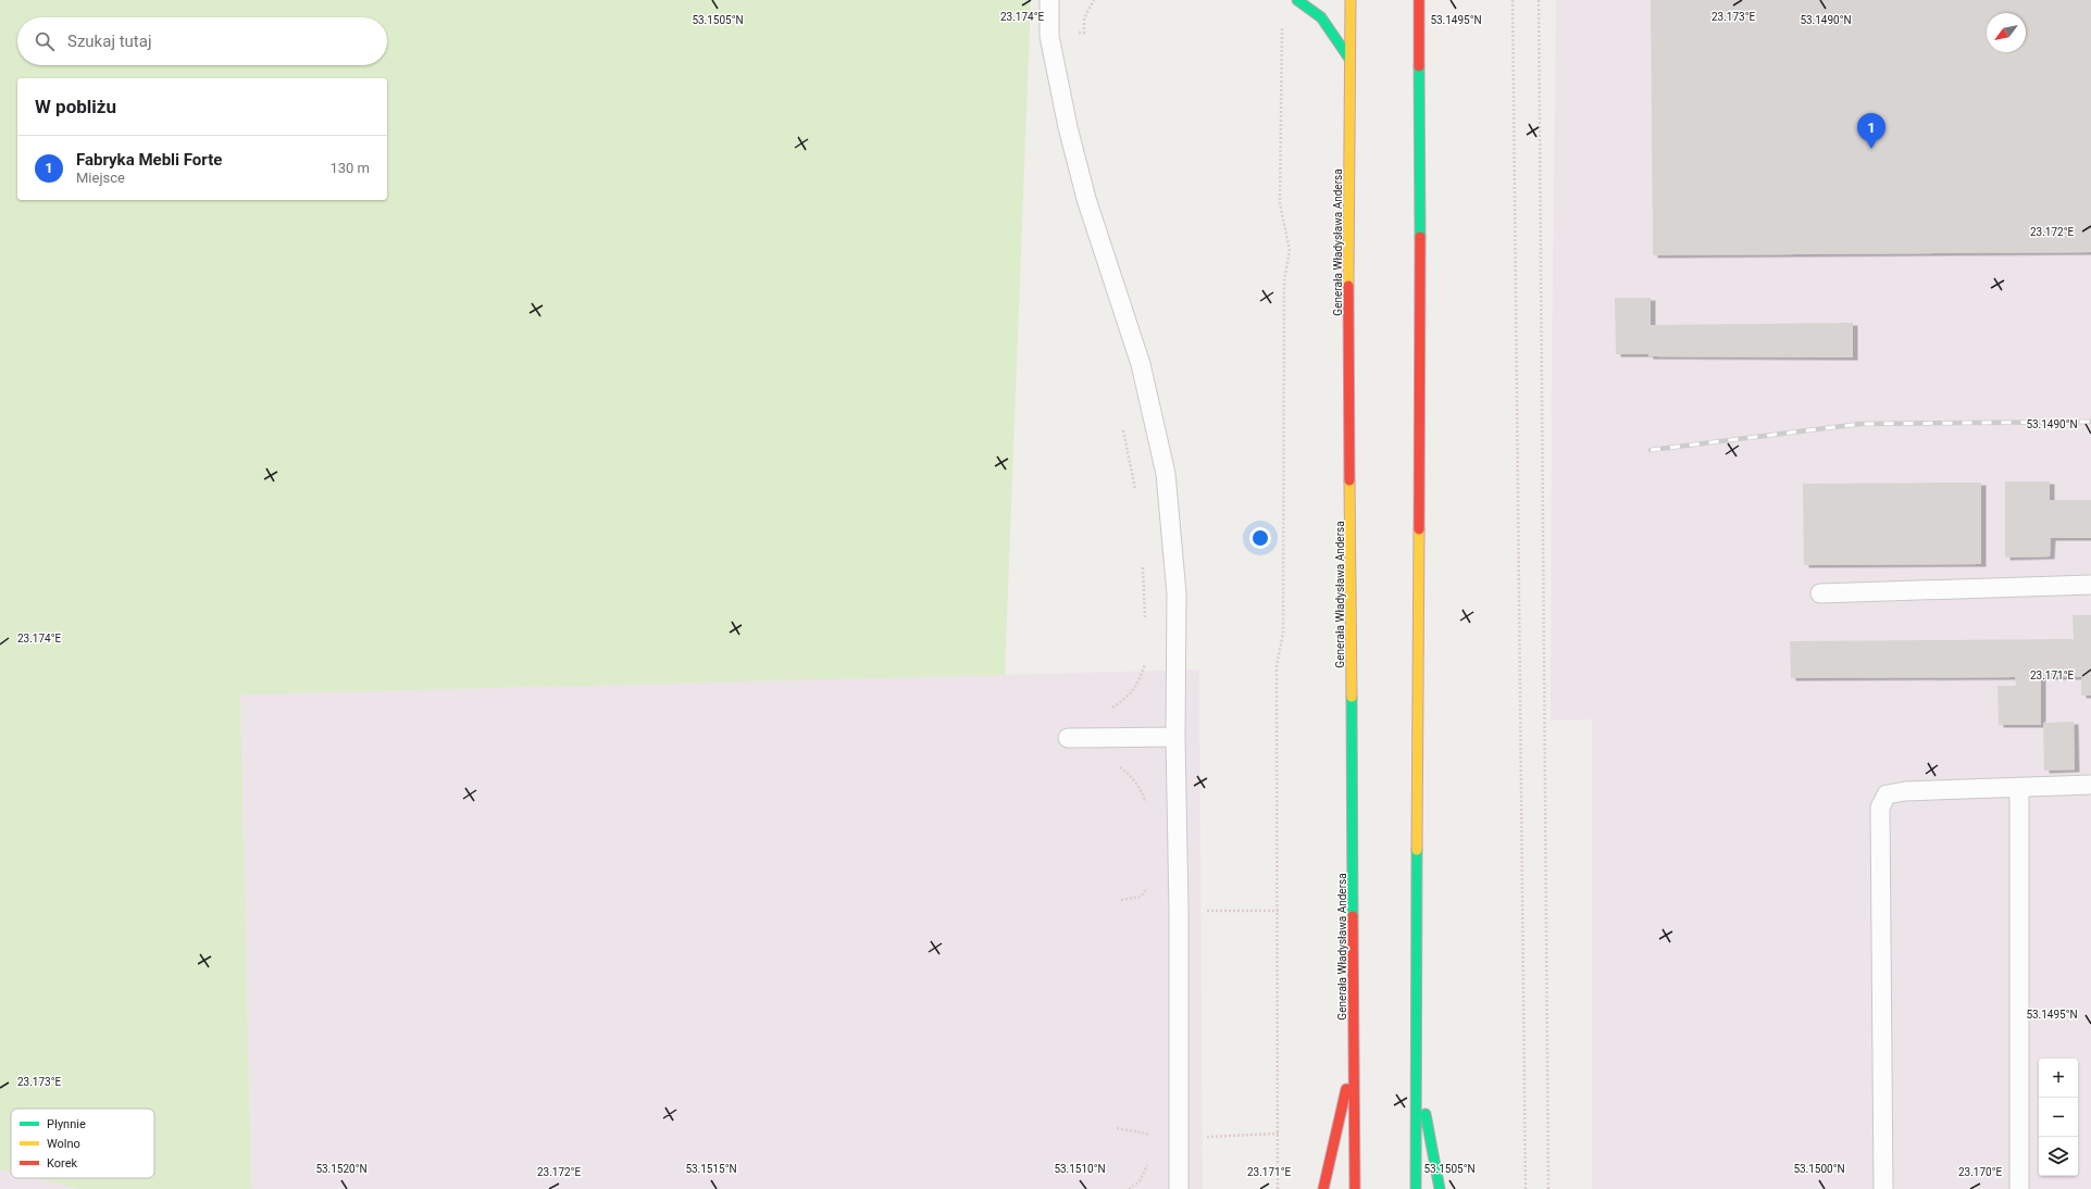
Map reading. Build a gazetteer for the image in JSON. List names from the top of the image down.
{
  "streets": {
    "highway": ["Generała Władysława Andersa"]
  },
  "legend": ["Płynnie", "Wolno", "Korek"],
  "north": "bottom left",
  "page": {
    "search": "Szukaj tutaj",
    "heading": "W pobliżu",
    "pins": "1",
    "list": [
      {
        "mark": "1",
        "name": "Fabryka Mebli Forte",
        "note": "Miejsce",
        "value": "130 m"
      }
    ],
    "map_buttons": ["+", "−"]
  },
  "coordinates": [
    "23.174°E",
    "23.173°E",
    "53.1495°N",
    "53.1505°N",
    "53.1490°N",
    "23.172°E",
    "23.171°E",
    "53.1520°N",
    "53.1515°N",
    "53.1510°N",
    "53.1500°N",
    "23.170°E"
  ]
}
